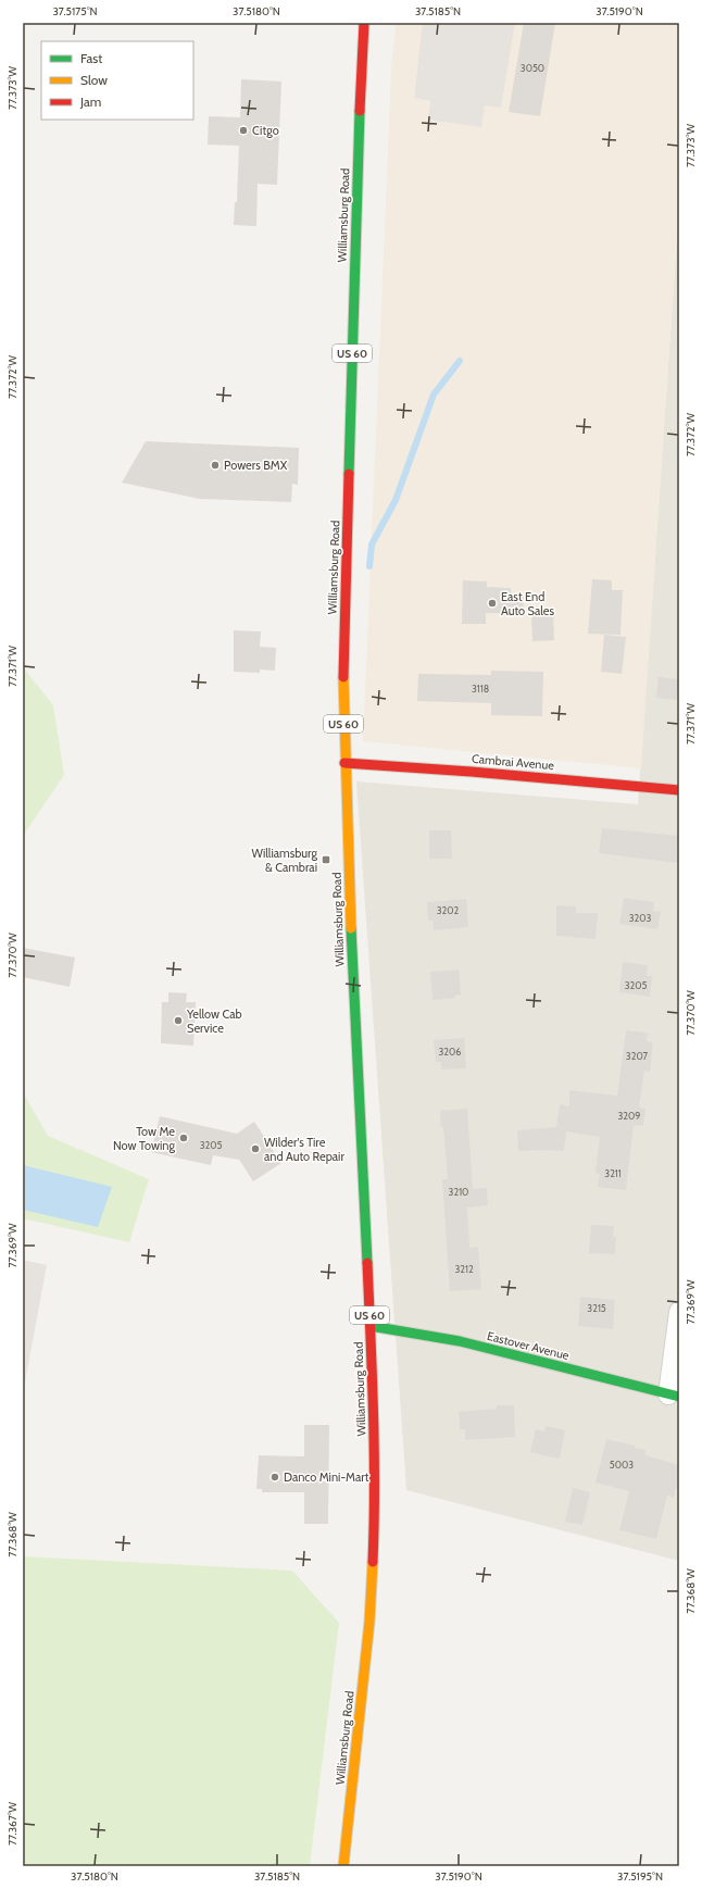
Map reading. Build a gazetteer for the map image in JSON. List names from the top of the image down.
{
  "streets": {
    "main road": [
      "Williamsburg Road",
      "US 60",
      "Cambrai Avenue",
      "Eastover Avenue"
    ]
  },
  "crossings": [
    ["Williamsburg Road", "Cambrai Avenue"],
    ["Williamsburg Road", "Eastover Avenue"]
  ],
  "places": {
    "other": [
      "Citgo",
      "Powers BMX",
      "East End Auto Sales",
      "Yellow Cab Service",
      "Tow Me Now Towing",
      "Wilder's Tire and Auto Repair",
      "Danco Mini-Mart"
    ],
    "transit": ["Williamsburg & Cambrai"]
  },
  "house_numbers": [
    "3050",
    "3118",
    "3202",
    "3203",
    "3205",
    "3206",
    "3207",
    "3209",
    "3205",
    "3211",
    "3210",
    "3212",
    "3215",
    "5003"
  ],
  "legend": ["Fast", "Slow", "Jam"],
  "coordinates": [
    "37.5175°N",
    "37.5180°N",
    "37.5185°N",
    "37.5190°N",
    "77.373°W",
    "77.372°W",
    "77.371°W",
    "77.370°W",
    "77.369°W",
    "77.368°W",
    "77.367°W",
    "37.5195°N"
  ]
}
